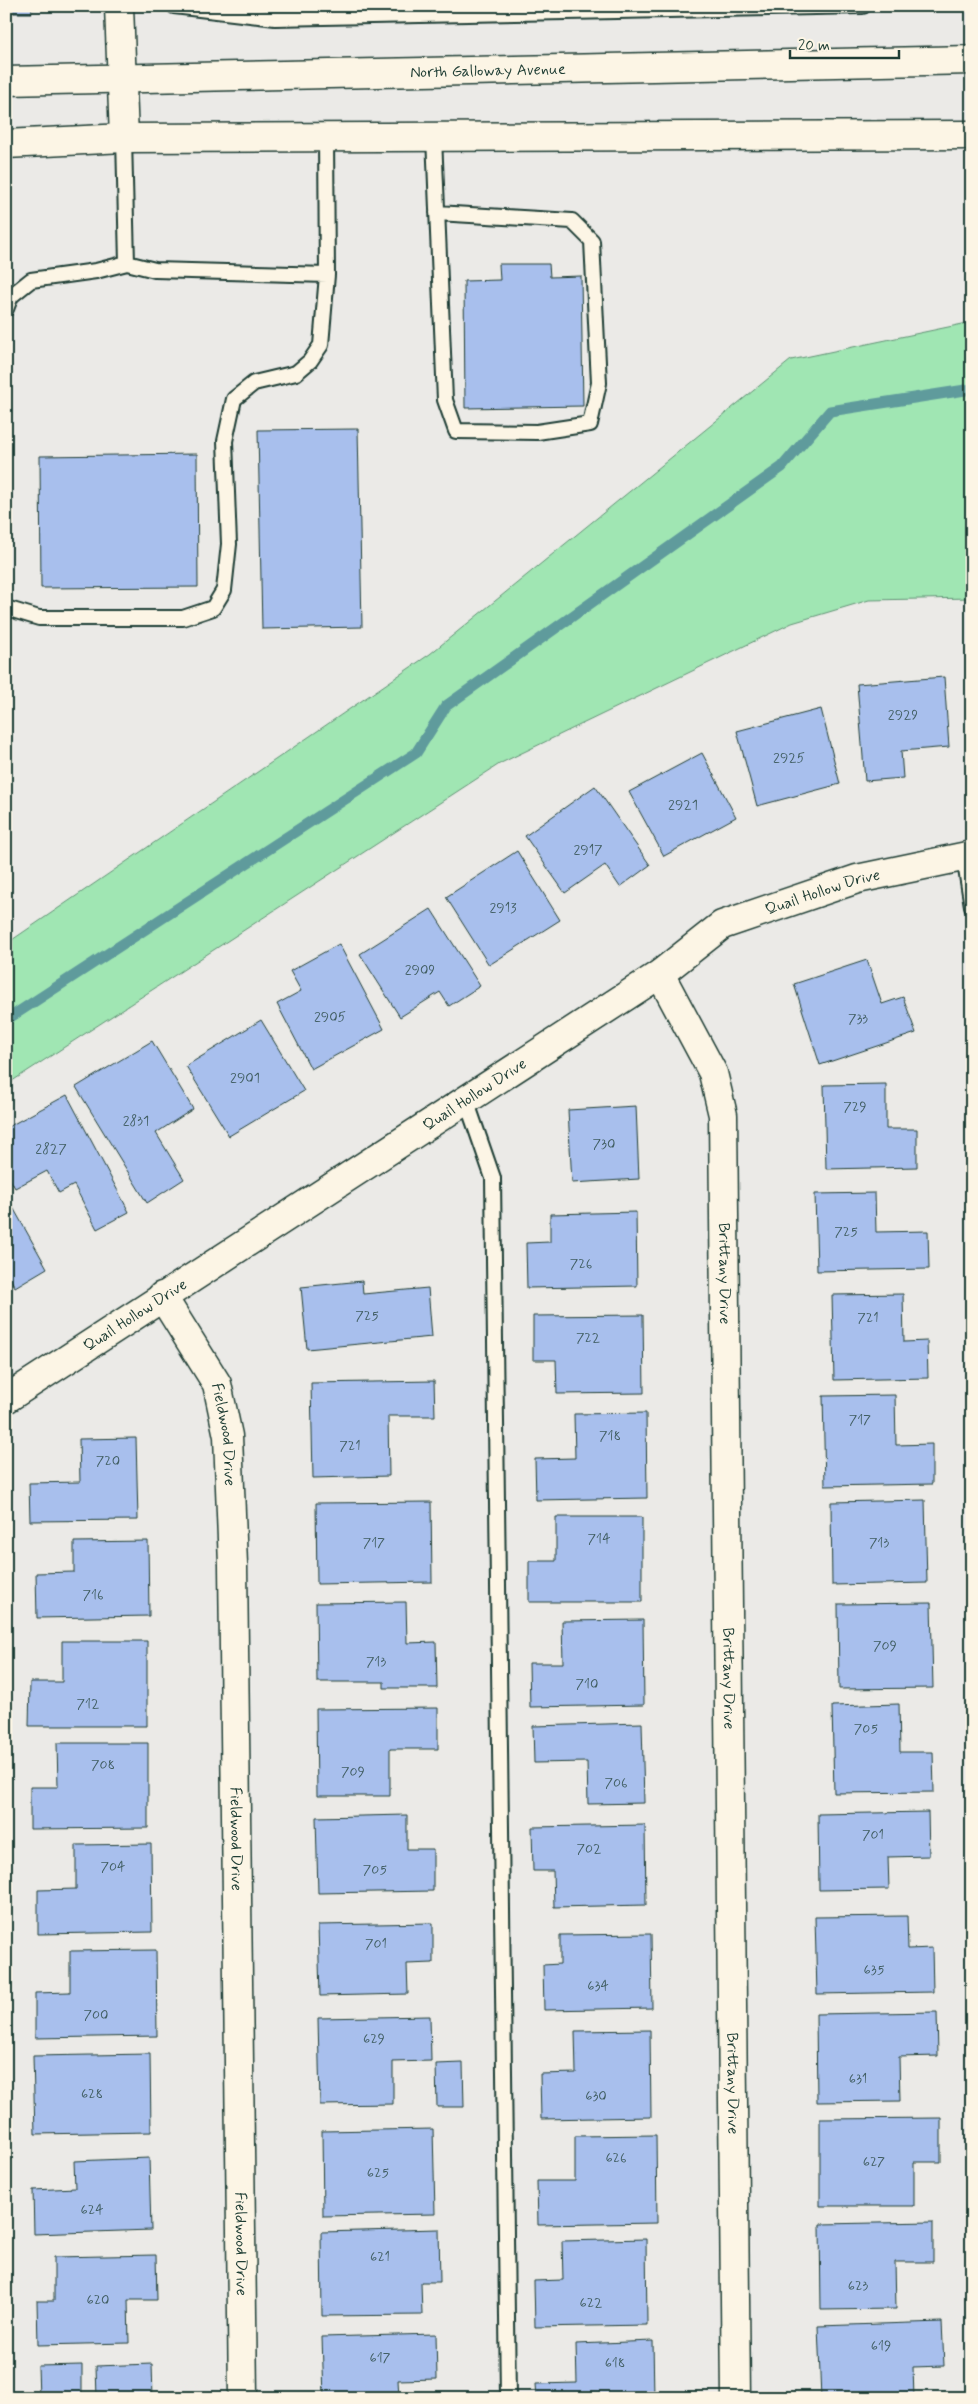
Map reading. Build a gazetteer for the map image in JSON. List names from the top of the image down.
{
  "streets": {
    "street": [
      "North Galloway Avenue",
      "Quail Hollow Drive",
      "Brittany Drive",
      "Fieldwood Drive"
    ]
  },
  "crossings": [
    ["Quail Hollow Drive", "Brittany Drive"],
    ["Quail Hollow Drive", "Fieldwood Drive"]
  ],
  "house_numbers": [
    "2929",
    "2925",
    "2921",
    "2917",
    "2913",
    "2909",
    "2905",
    "733",
    "2901",
    "729",
    "2831",
    "730",
    "2827",
    "725",
    "726",
    "725",
    "721",
    "722",
    "717",
    "718",
    "721",
    "720",
    "714",
    "717",
    "713",
    "716",
    "709",
    "713",
    "710",
    "712",
    "705",
    "708",
    "709",
    "706",
    "701",
    "702",
    "704",
    "705",
    "701",
    "635",
    "634",
    "700",
    "629",
    "631",
    "628",
    "630",
    "626",
    "627",
    "625",
    "624",
    "621",
    "623",
    "620",
    "622",
    "619",
    "617",
    "618"
  ],
  "scale_bar": "20 m"
}
